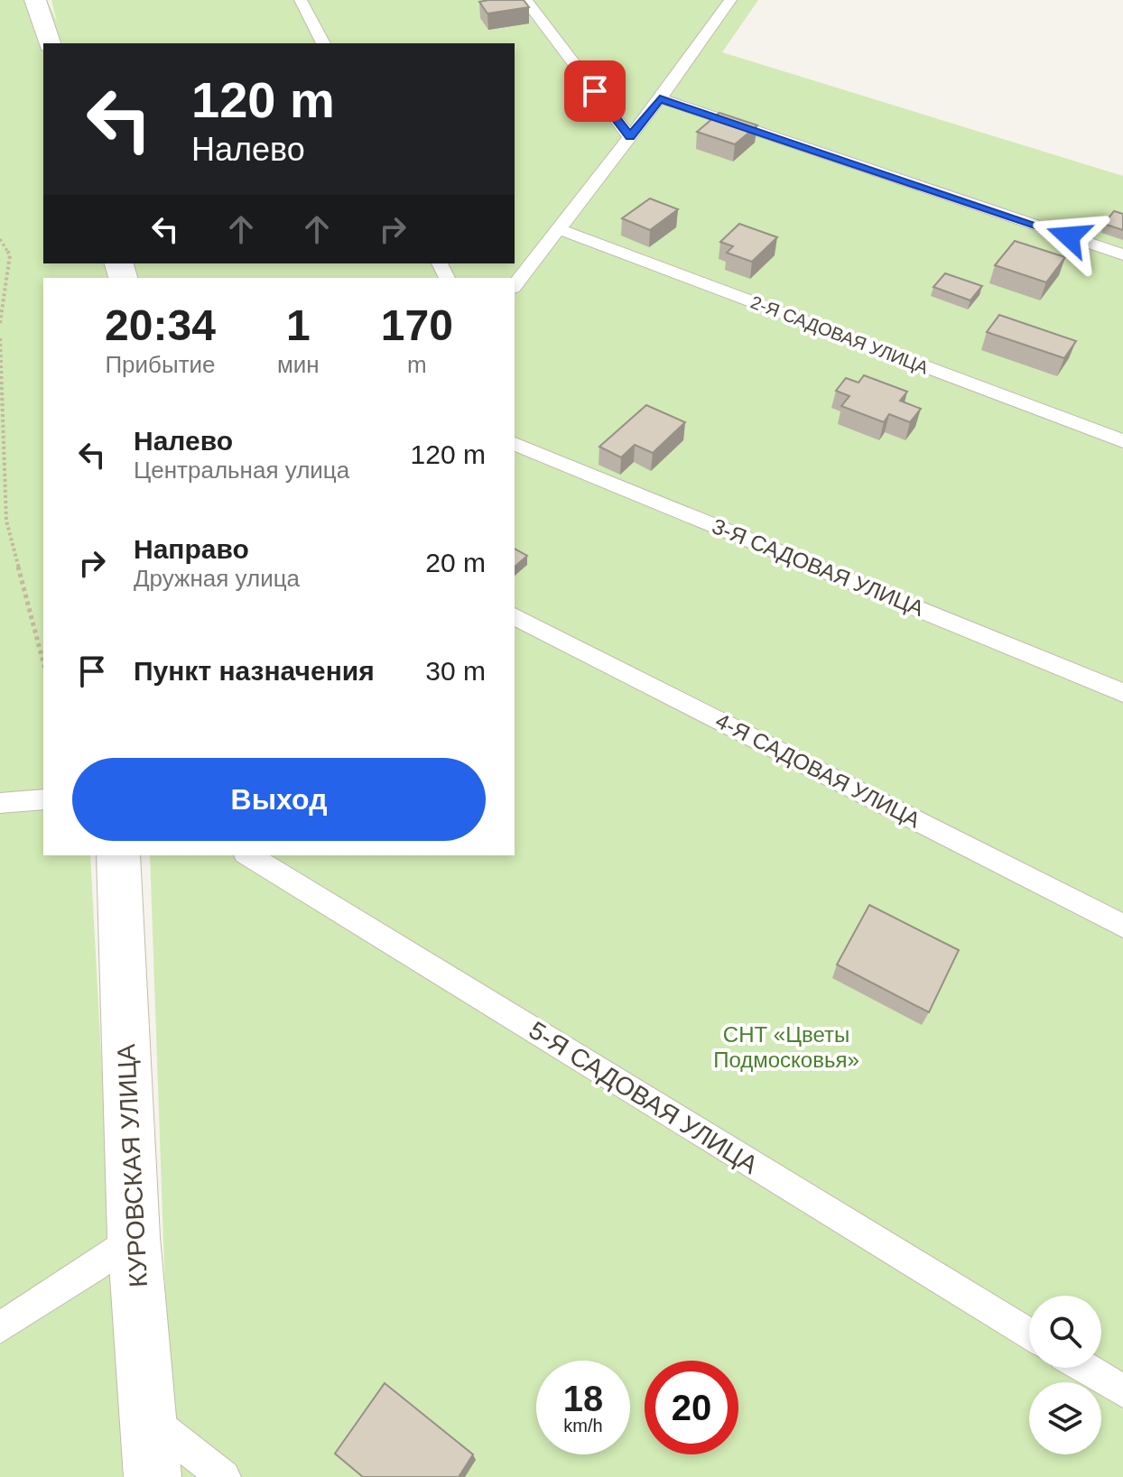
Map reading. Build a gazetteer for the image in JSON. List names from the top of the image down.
{
  "streets": {
    "street": ["КУРОВСКАЯ УЛИЦА"],
    "lane": [
      "2-Я САДОВАЯ УЛИЦА",
      "3-Я САДОВАЯ УЛИЦА",
      "4-Я САДОВАЯ УЛИЦА",
      "5-Я САДОВАЯ УЛИЦА"
    ]
  },
  "parks": ["СНТ «Цветы Подмосковья»"],
  "page": {
    "turn": ["120 m", "Налево"],
    "eta": [
      "20:34",
      "Прибытие",
      "1",
      "мин",
      "170",
      "m"
    ],
    "list": [
      {
        "name": "Налево",
        "note": "Центральная улица",
        "value": "120 m"
      },
      {
        "name": "Направо",
        "note": "Дружная улица",
        "value": "20 m"
      },
      {
        "name": "Пункт назначения",
        "value": "30 m"
      }
    ],
    "buttons": "Выход",
    "speed": "18 km/h",
    "limit": "20"
  }
}
